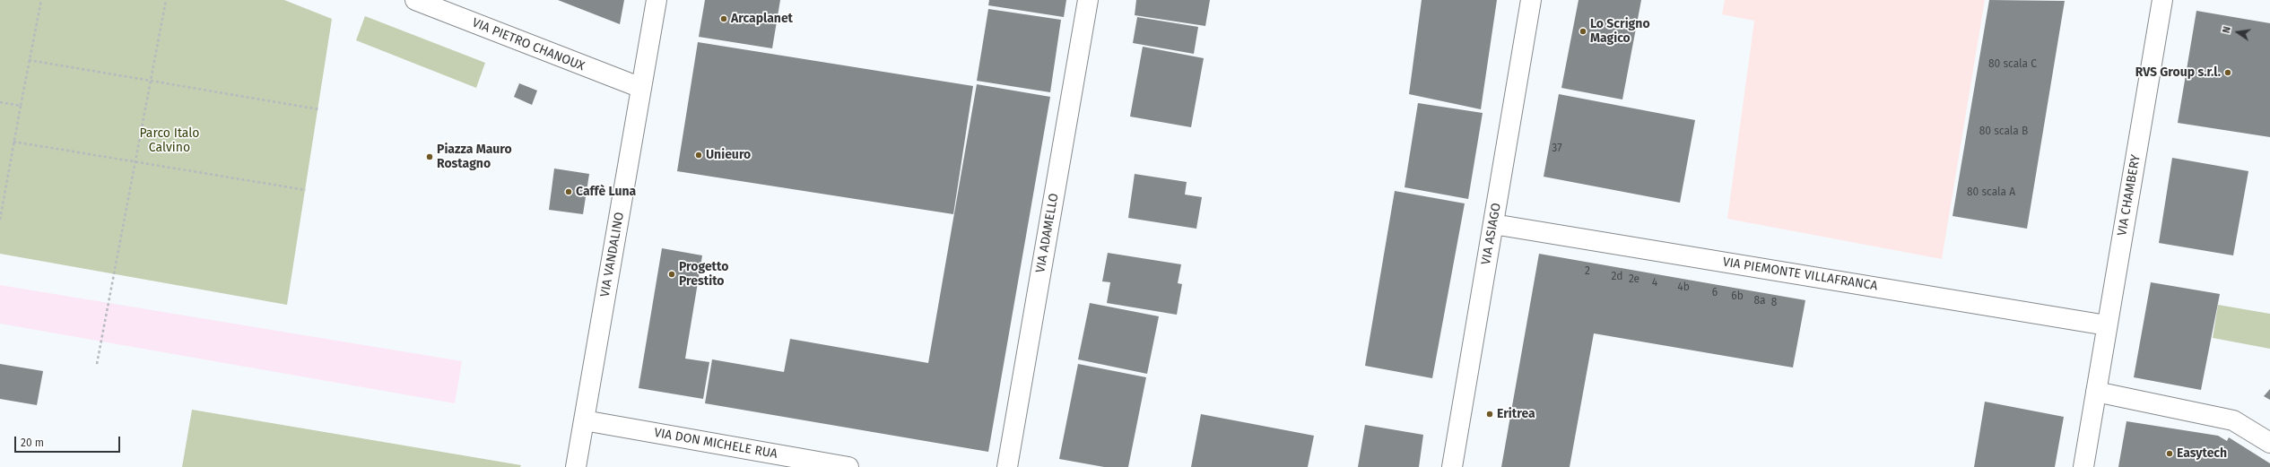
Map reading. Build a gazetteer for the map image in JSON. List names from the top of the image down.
{
  "streets": {
    "street": [
      "VIA PIETRO CHANOUX",
      "VIA CHAMBERY",
      "VIA ADAMELLO",
      "VIA ASIAGO",
      "VIA VANDALINO",
      "VIA PIEMONTE VILLAFRANCA",
      "VIA DON MICHELE RUA"
    ]
  },
  "crossings": [
    ["VIA PIETRO CHANOUX", "VIA VANDALINO"],
    ["VIA CHAMBERY", "VIA PIEMONTE VILLAFRANCA"],
    ["VIA ASIAGO", "VIA PIEMONTE VILLAFRANCA"],
    ["VIA VANDALINO", "VIA DON MICHELE RUA"]
  ],
  "parks": ["Parco Italo Calvino"],
  "places": [
    "Arcaplanet",
    "Lo Scrigno Magico",
    "RVS Group s.r.l.",
    "Unieuro",
    "Piazza Mauro Rostagno",
    "Caffè Luna",
    "Progetto Prestito",
    "Eritrea",
    "Easytech"
  ],
  "house_numbers": [
    "80 scala C",
    "80 scala B",
    "37",
    "80 scala A",
    "2",
    "2d",
    "2e",
    "4",
    "4b",
    "6",
    "6b",
    "8a",
    "8"
  ],
  "scale_bar": "20 m",
  "north": "left"
}
